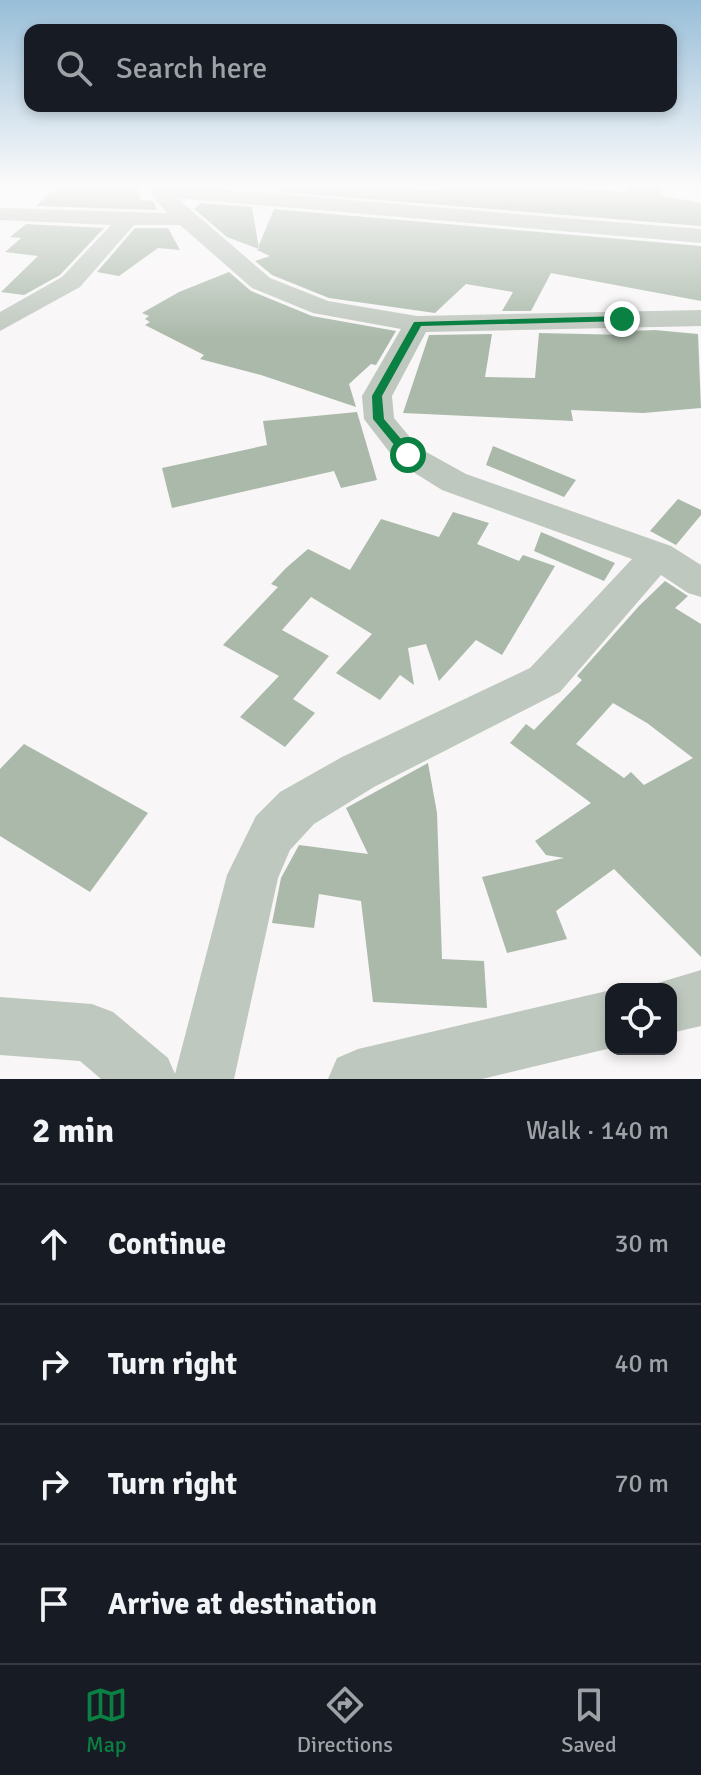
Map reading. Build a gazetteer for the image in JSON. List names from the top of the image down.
{
  "page": {
    "search": "Search here",
    "heading": ["2 min", "Walk · 140 m"],
    "list": [
      ["Continue", "30 m"],
      ["Turn right", "40 m"],
      ["Turn right", "70 m"],
      "Arrive at destination"
    ],
    "nav": ["Map", "Directions", "Saved"]
  }
}
